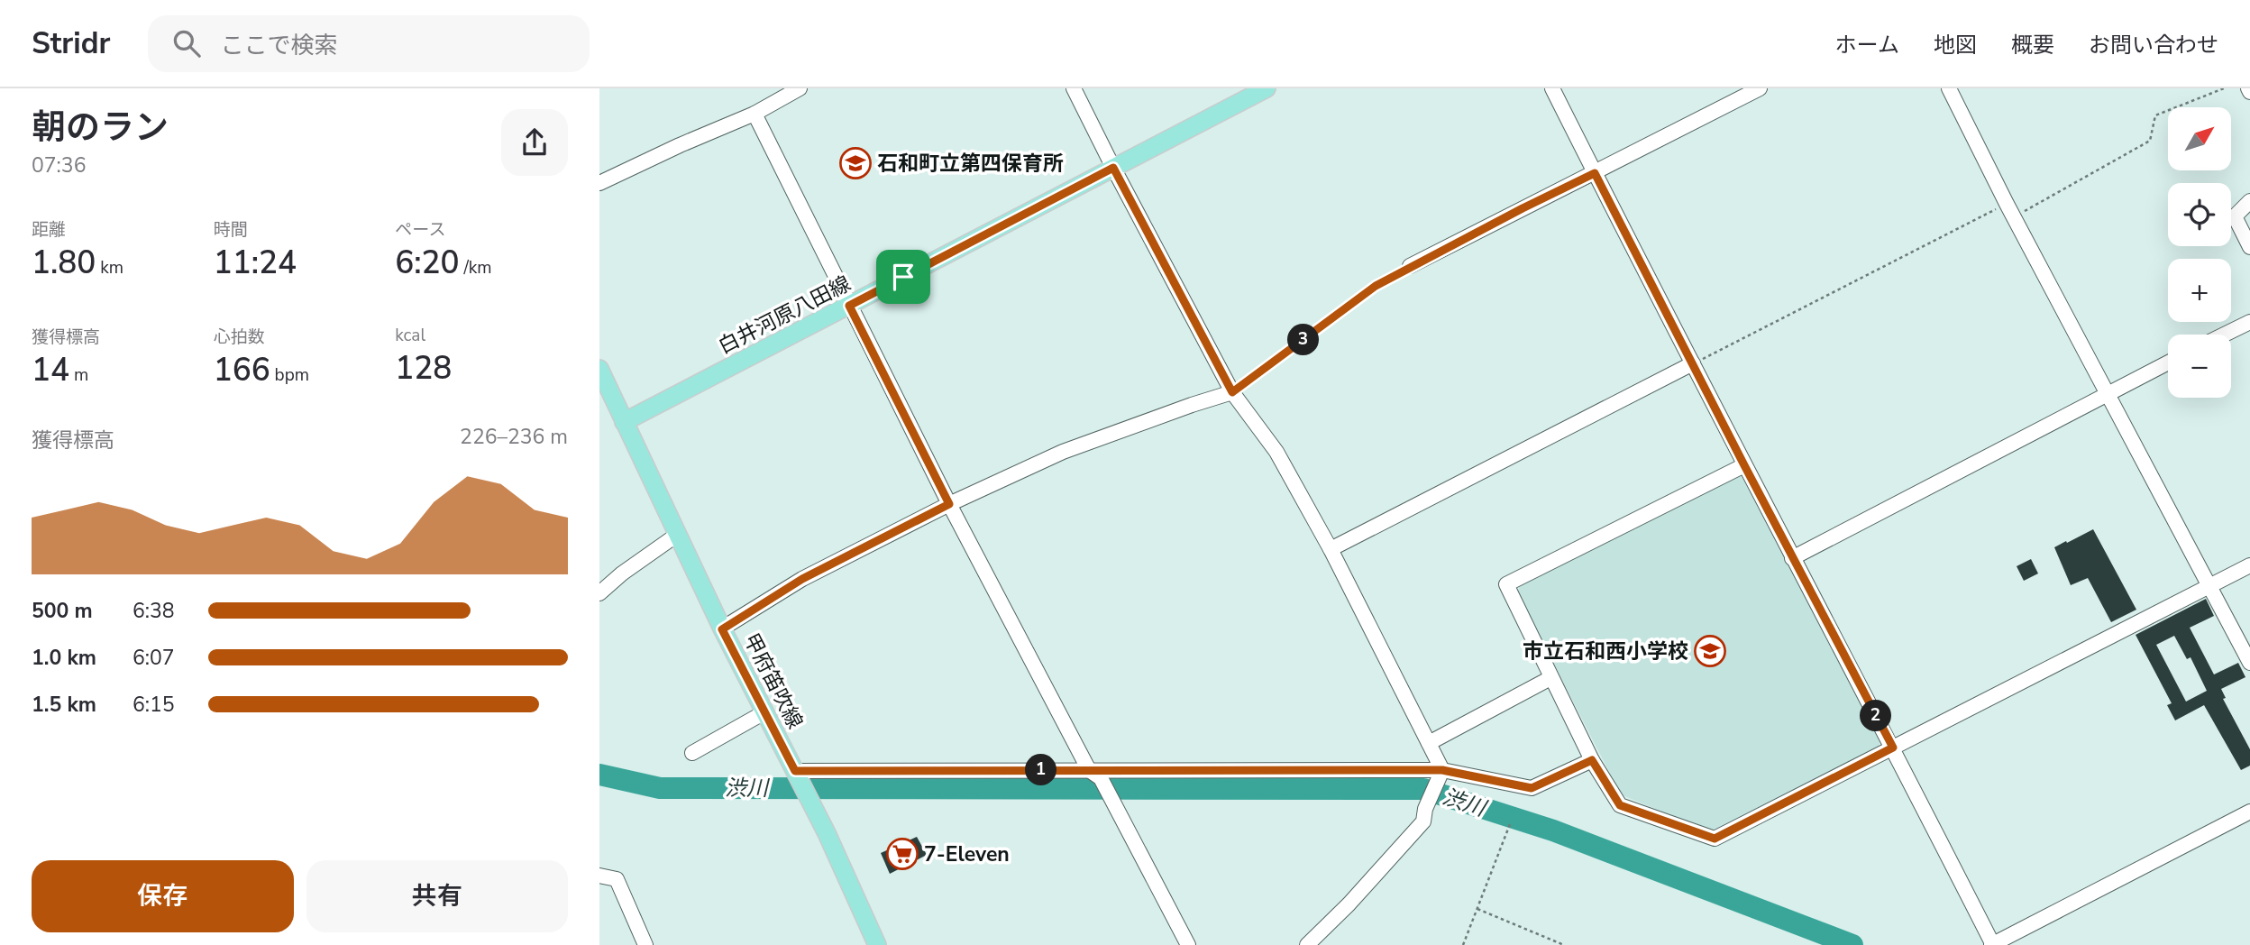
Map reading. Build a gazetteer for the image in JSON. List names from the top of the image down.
{
  "streets": {
    "main road": ["白井河原八田線", "甲府笛吹線"]
  },
  "crossings": [
    ["白井河原八田線", "甲府笛吹線"]
  ],
  "water": ["渋川"],
  "places": {
    "school or university": ["石和町立第四保育所", "市立石和西小学校"],
    "supermarket": ["7-Eleven"]
  },
  "north": "top right",
  "page": {
    "header": "Stridr",
    "search": "ここで検索",
    "nav": [
      "ホーム",
      "地図",
      "概要",
      "お問い合わせ"
    ],
    "heading": ["朝のラン", "07:36"],
    "map_buttons": ["+", "−"],
    "stats": [
      ["距離", "1.80 km"],
      ["時間", "11:24"],
      ["ペース", "6:20 /km"],
      ["獲得標高", "14 m"],
      ["心拍数", "166 bpm"],
      ["kcal", "128"]
    ],
    "pins": ["3", "2", "1"],
    "chart": ["獲得標高", "226–236 m"],
    "list": [
      {
        "name": "500 m",
        "note": "6:38"
      },
      {
        "name": "1.0 km",
        "note": "6:07"
      },
      {
        "name": "1.5 km",
        "note": "6:15"
      }
    ],
    "buttons": ["保存", "共有"]
  }
}
